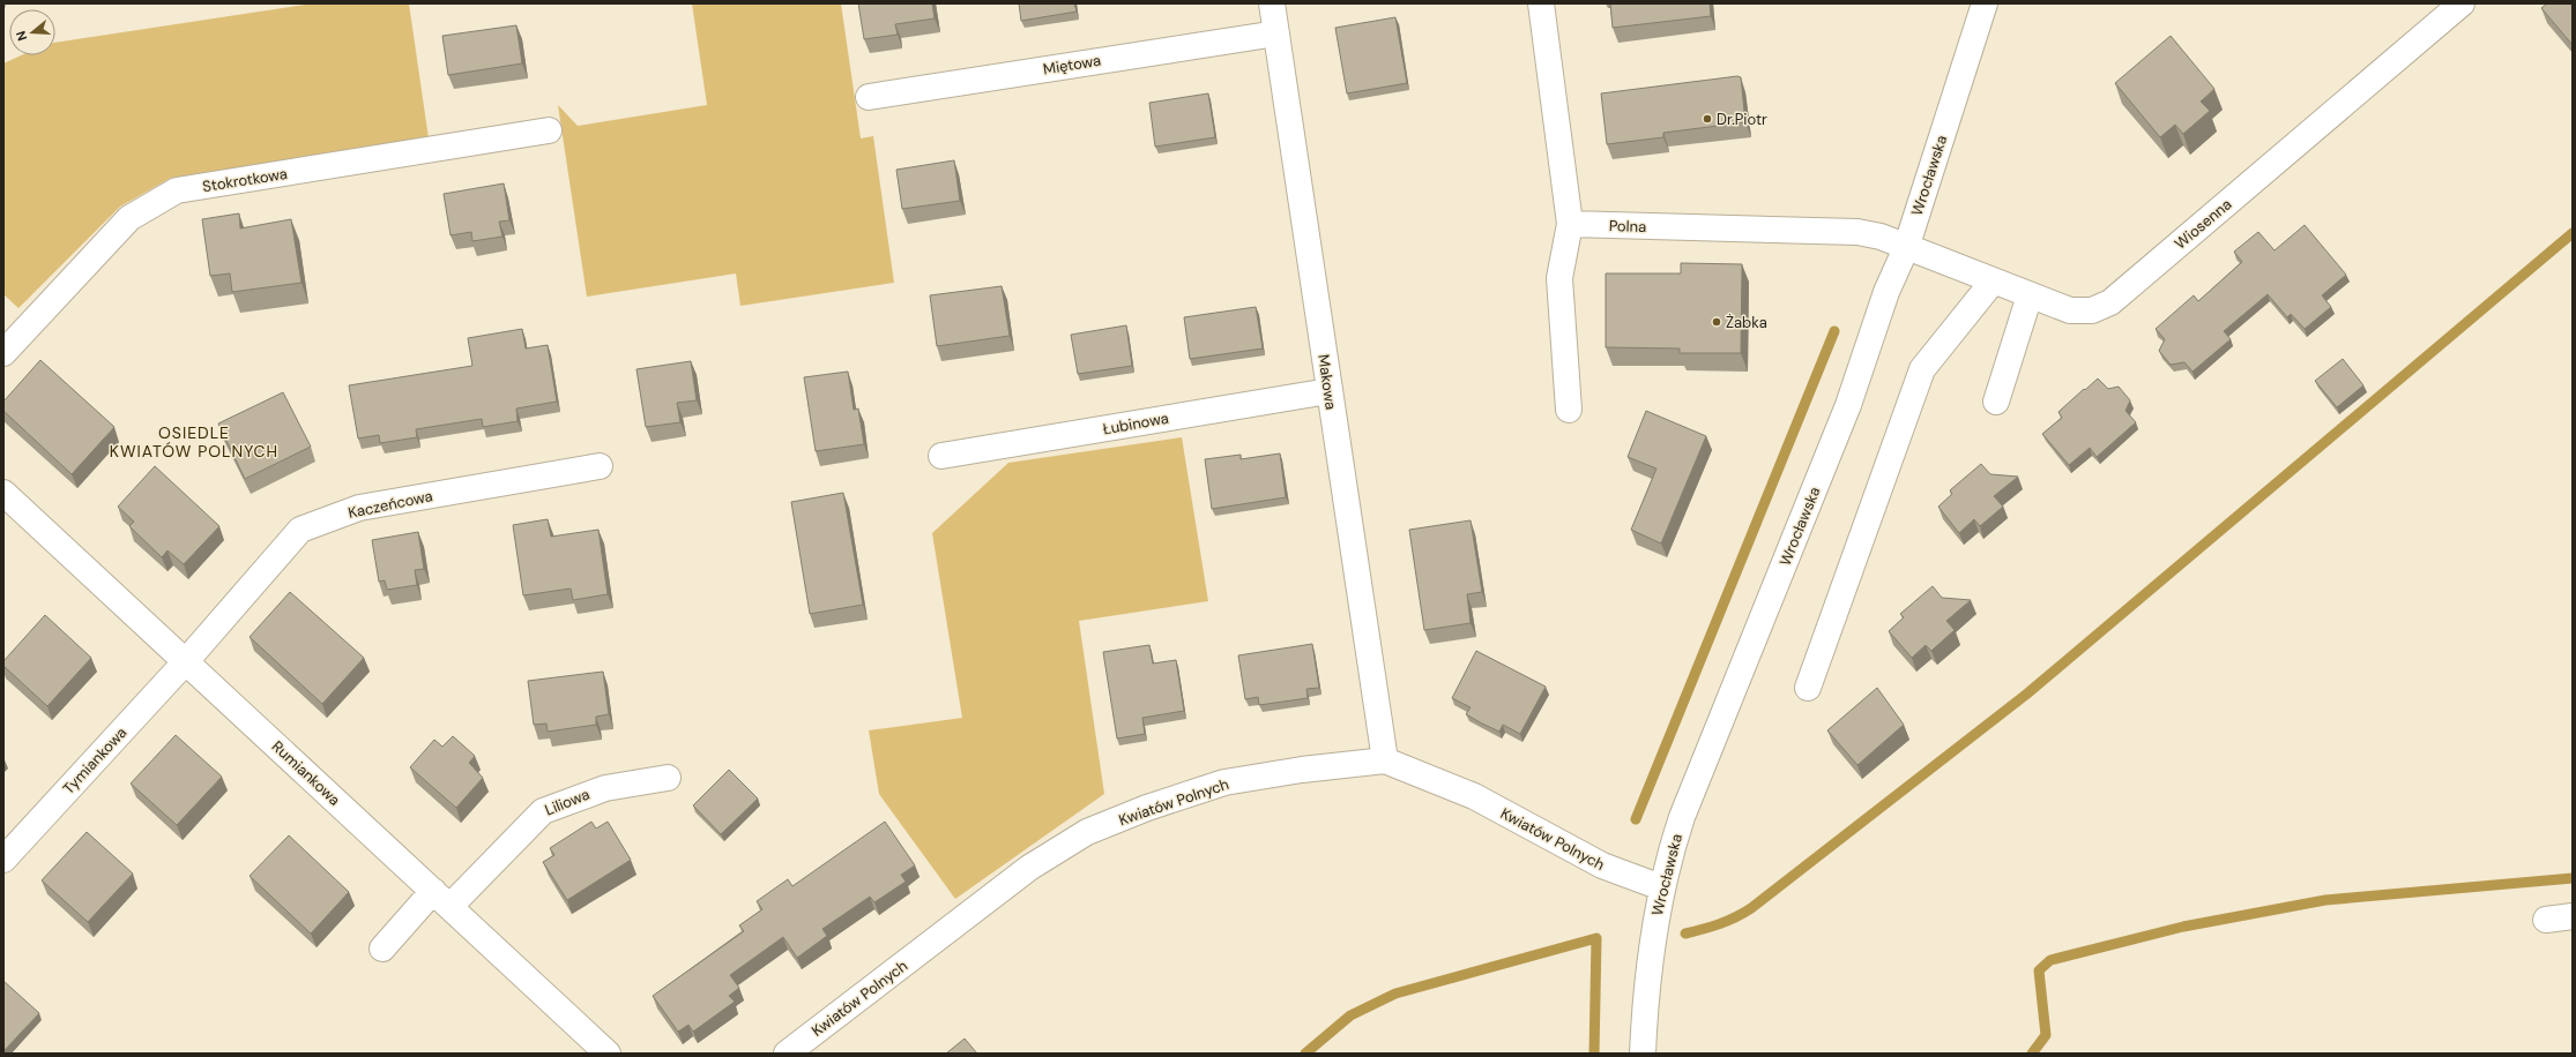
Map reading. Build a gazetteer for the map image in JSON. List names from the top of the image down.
{
  "streets": {
    "street": [
      "Miętowa",
      "Wrocławska",
      "Stokrotkowa",
      "Wiosenna",
      "Polna",
      "Makowa",
      "Łubinowa",
      "Kaczeńcowa",
      "Tymiankowa",
      "Rumiankowa",
      "Liliowa",
      "Kwiatów Polnych"
    ]
  },
  "crossings": [
    ["Miętowa", "Makowa"],
    ["Wrocławska", "Wiosenna"],
    ["Wrocławska", "Polna"],
    ["Wrocławska", "Kwiatów Polnych"],
    ["Wiosenna", "Polna"],
    ["Makowa", "Łubinowa"],
    ["Makowa", "Kwiatów Polnych"],
    ["Kaczeńcowa", "Tymiankowa"],
    ["Kaczeńcowa", "Rumiankowa"],
    ["Tymiankowa", "Rumiankowa"],
    ["Rumiankowa", "Liliowa"]
  ],
  "districts": ["OSIEDLE KWIATÓW POLNYCH"],
  "places": ["Dr.Piotr", "Żabka"],
  "north": "left"
}
